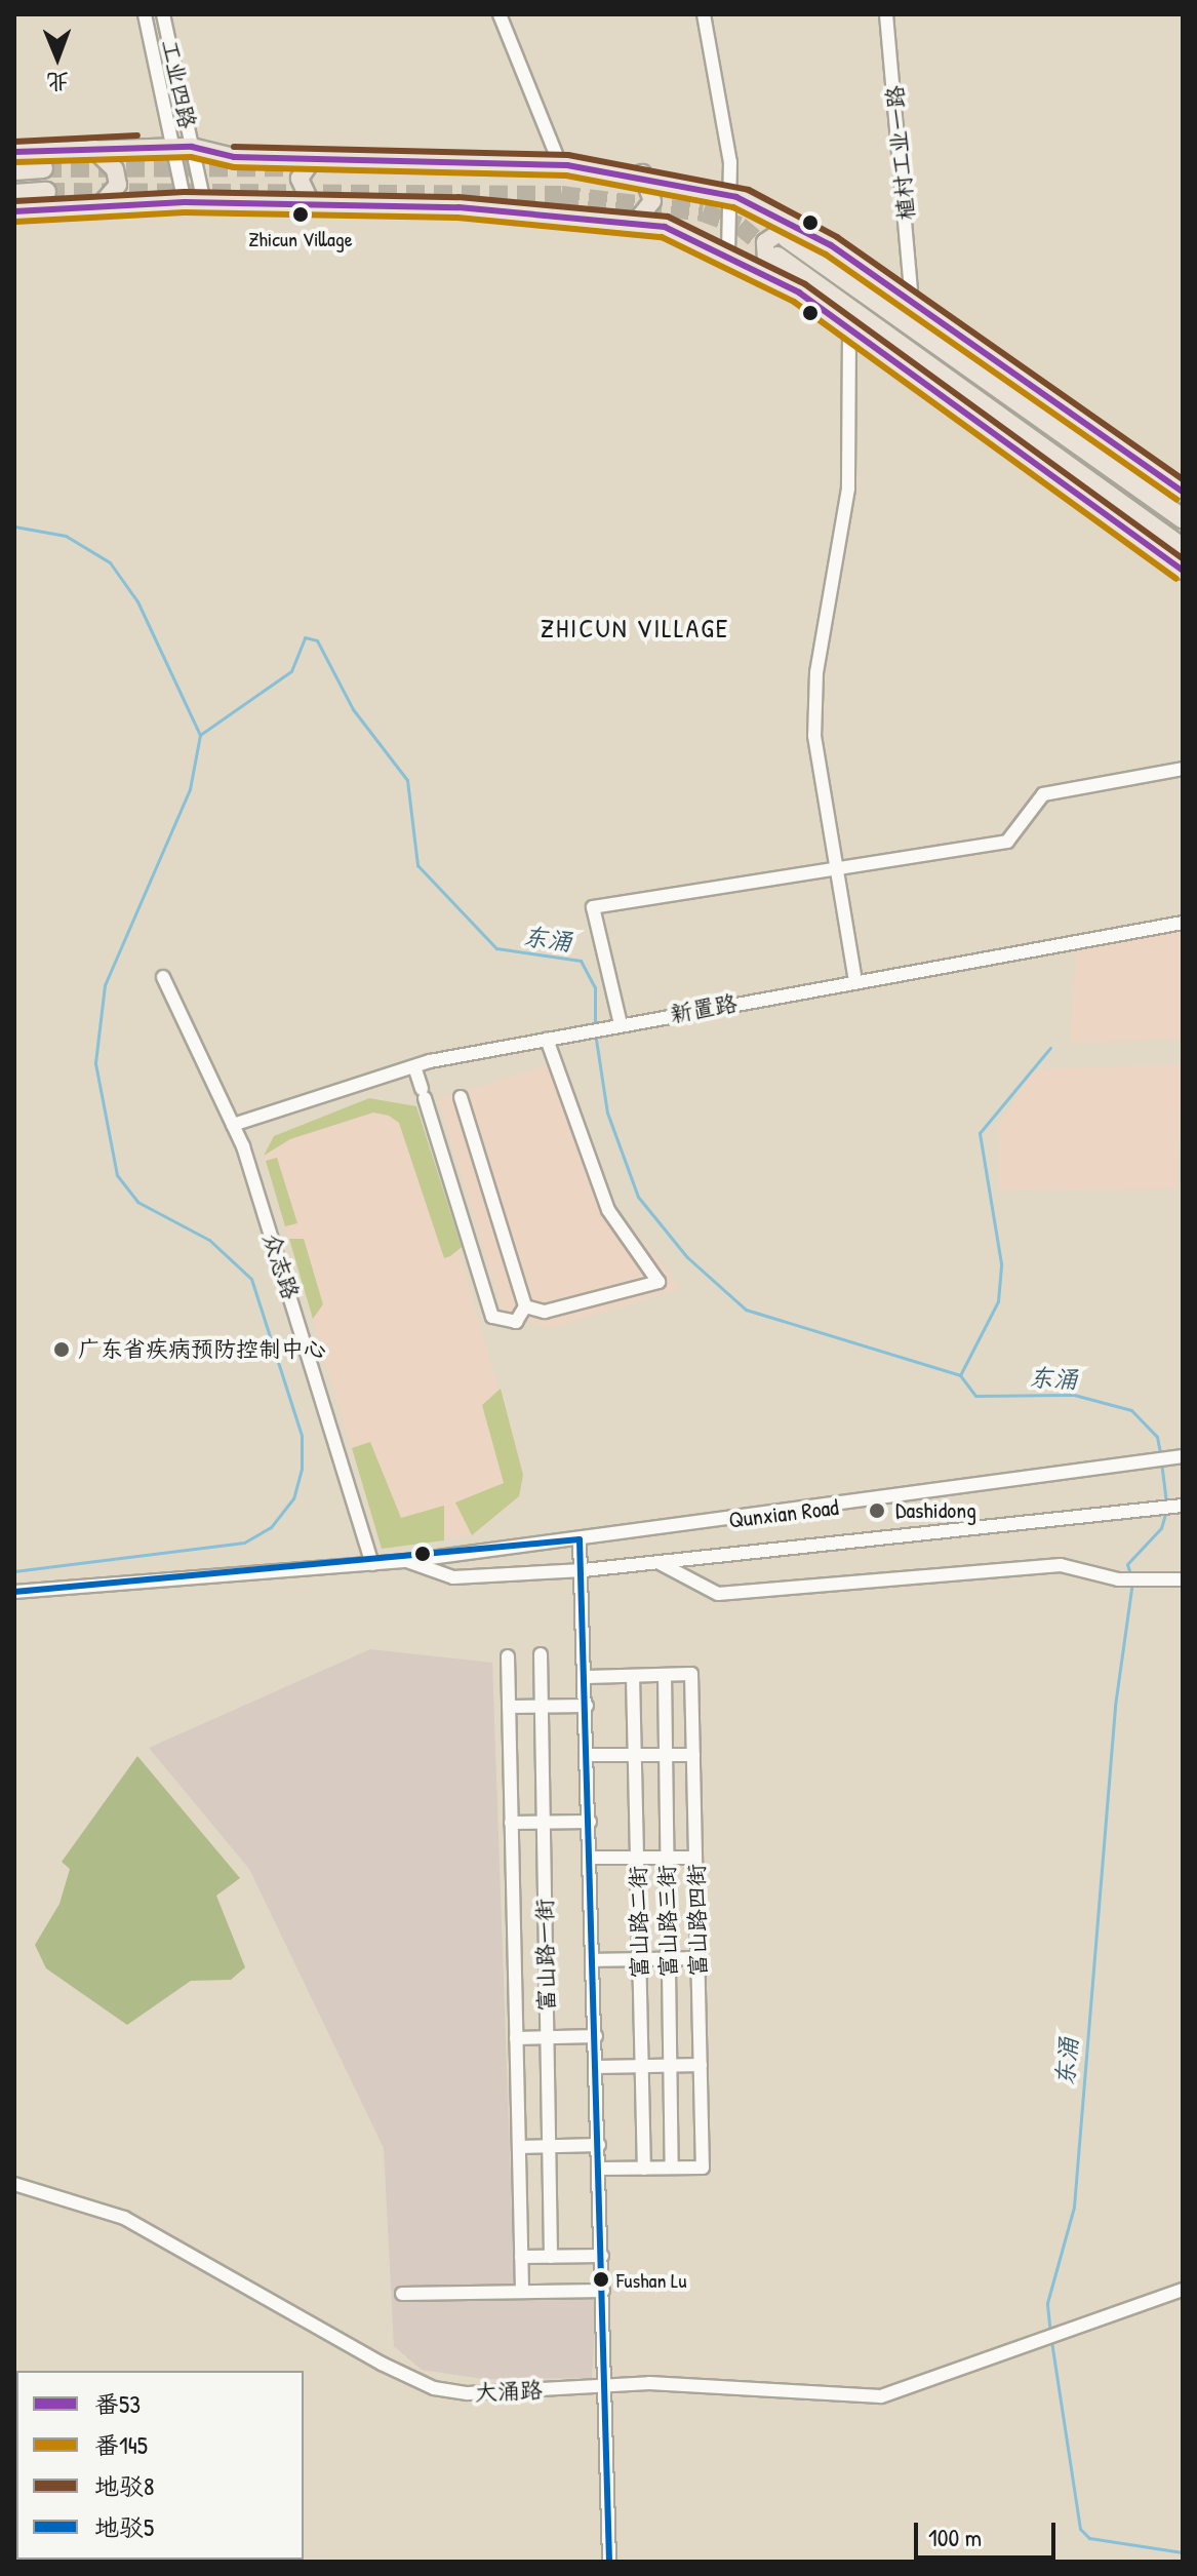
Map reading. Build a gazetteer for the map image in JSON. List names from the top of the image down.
{
  "streets": {
    "street": [
      "工业四路",
      "植村工业一路",
      "新置路",
      "众志路",
      "Qunxian Road",
      "富山路四街",
      "富山路三街",
      "富山路二街",
      "富山路一街",
      "大涌路"
    ]
  },
  "crossings": [
    ["新置路", "众志路"],
    ["众志路", "Qunxian Road"],
    ["富山路四街", "富山路三街"]
  ],
  "districts": ["ZHICUN VILLAGE"],
  "water": ["东涌"],
  "places": [
    "Zhicun Village",
    "广东省疾病预防控制中心",
    "Dashidong",
    "Fushan Lu"
  ],
  "lines": [
    "transit line 地驳8",
    "transit line 番53",
    "transit line 番145",
    "transit line 地驳5"
  ],
  "legend": [
    "番53",
    "番145",
    "地驳8",
    "地驳5"
  ],
  "scale_bar": "100 m",
  "north": "bottom"
}
